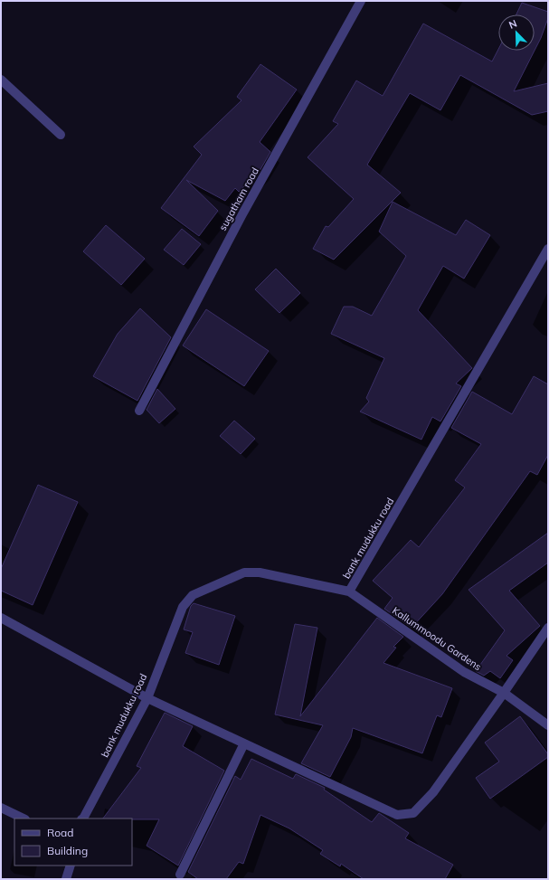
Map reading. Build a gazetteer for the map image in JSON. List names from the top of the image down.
{
  "streets": {
    "street": ["sugatham road", "bank mudukku road", "Kallummoodu Gardens"]
  },
  "crossings": [
    ["bank mudukku road", "Kallummoodu Gardens"]
  ],
  "legend": ["Road", "Building"],
  "north": "top left"
}
